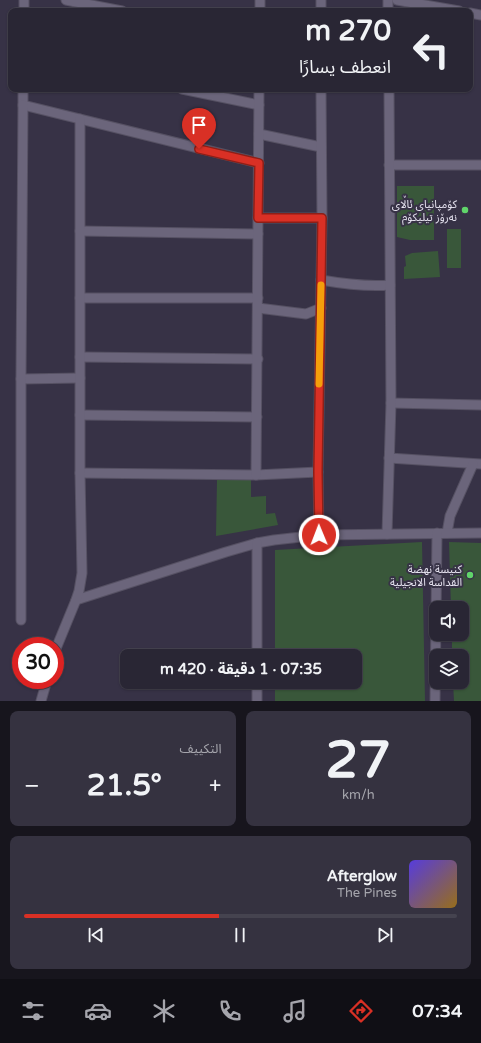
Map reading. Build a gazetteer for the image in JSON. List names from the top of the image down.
{
  "places": ["كۆمپانیای ئاڵای نه‌رۆز تیلیكۆم", "كنيسة نهضة القداسة الانجيلية"],
  "page": {
    "turn": ["270 m", "انعطف يسارًا"],
    "limit": "30",
    "trip": "07:35 · 1 دقيقة · 420 m",
    "tile": [
      ["27", "km/h"],
      "التكييف"
    ],
    "heat": ["−", "21.5°", "+"],
    "song": ["Afterglow", "The Pines"],
    "tabs": "07:34"
  }
}
